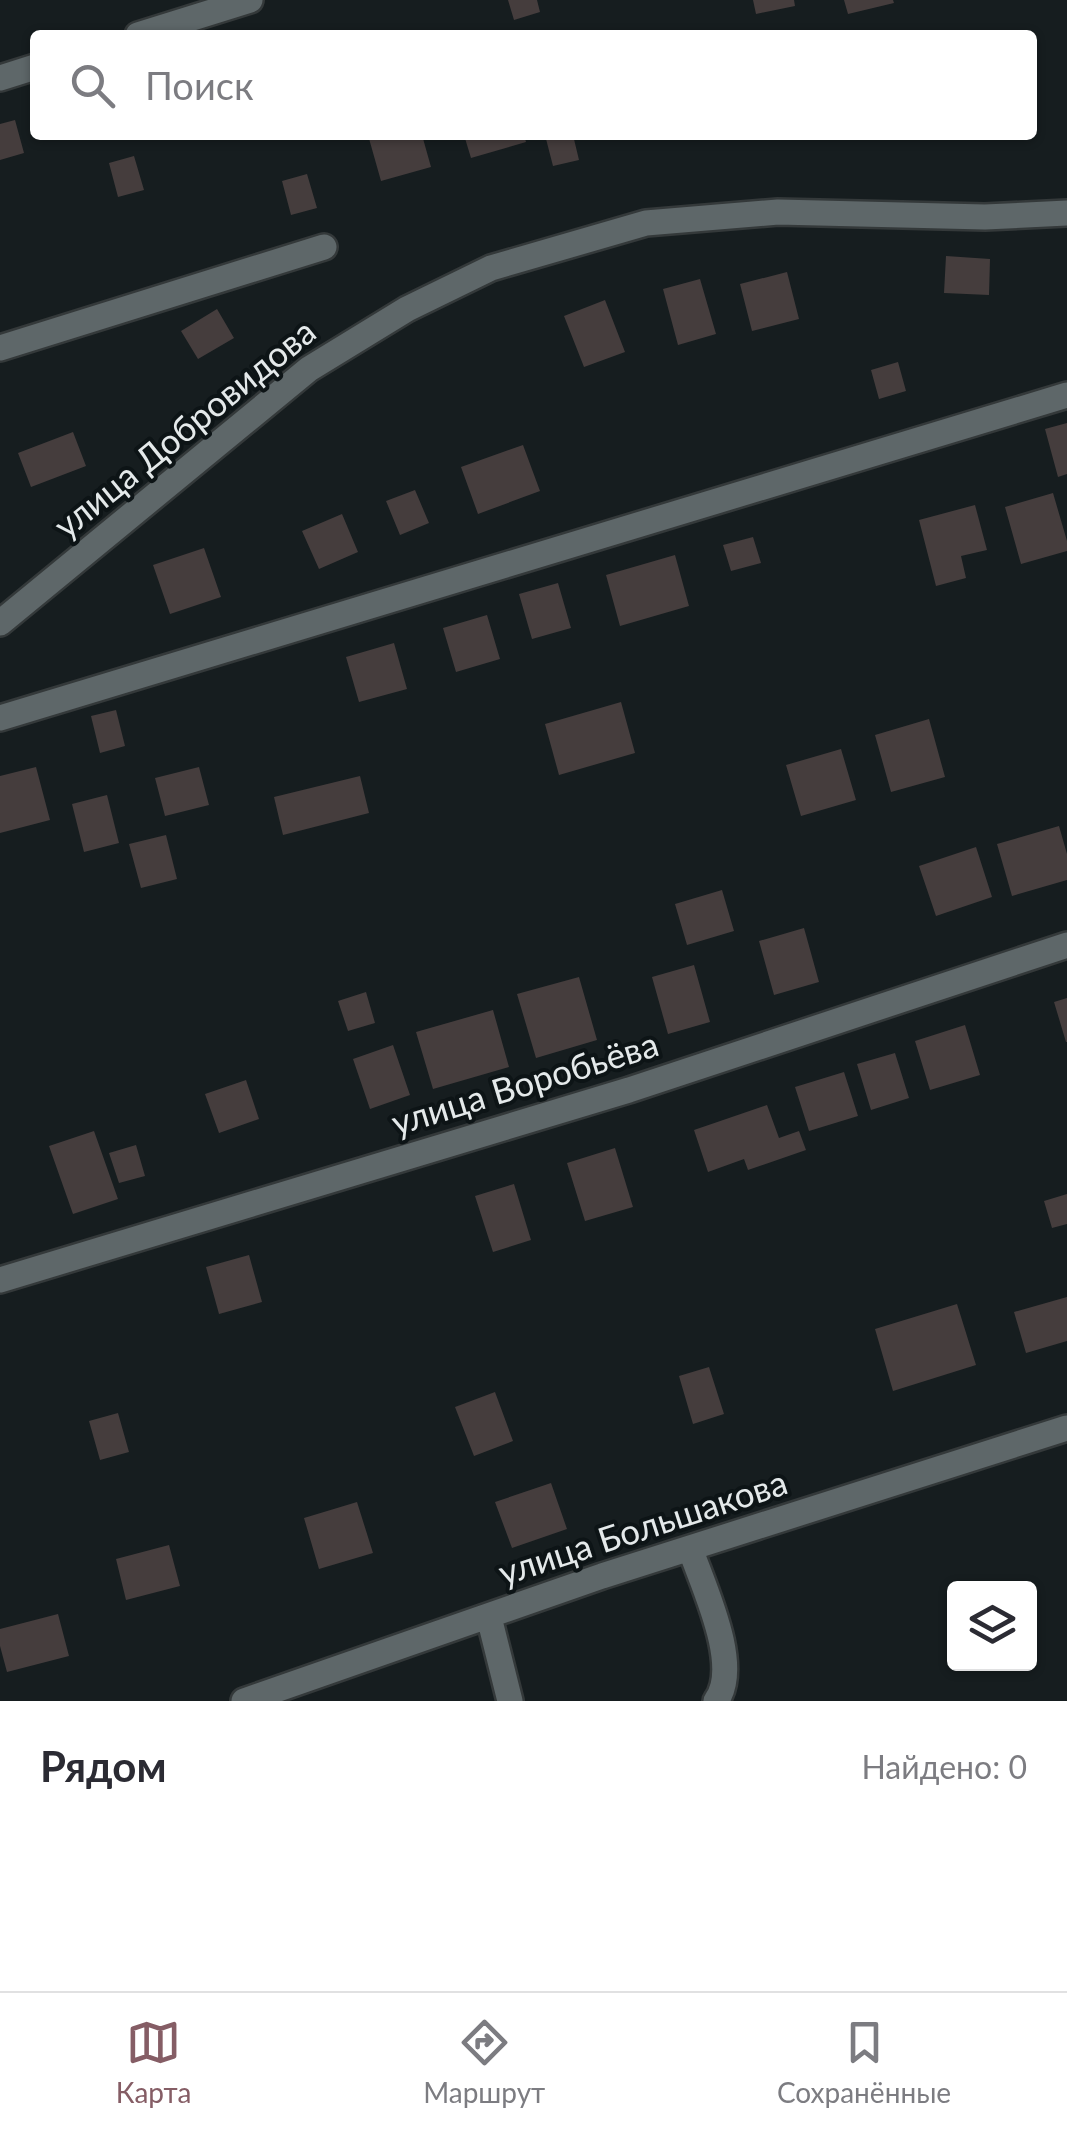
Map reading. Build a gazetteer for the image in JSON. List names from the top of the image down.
{
  "streets": {
    "street": ["улица Добровидова", "улица Воробьёва", "улица Большакова"]
  },
  "page": {
    "search": "Поиск",
    "heading": ["Рядом", "Найдено: 0"],
    "nav": ["Карта", "Маршрут", "Сохранённые"]
  }
}
